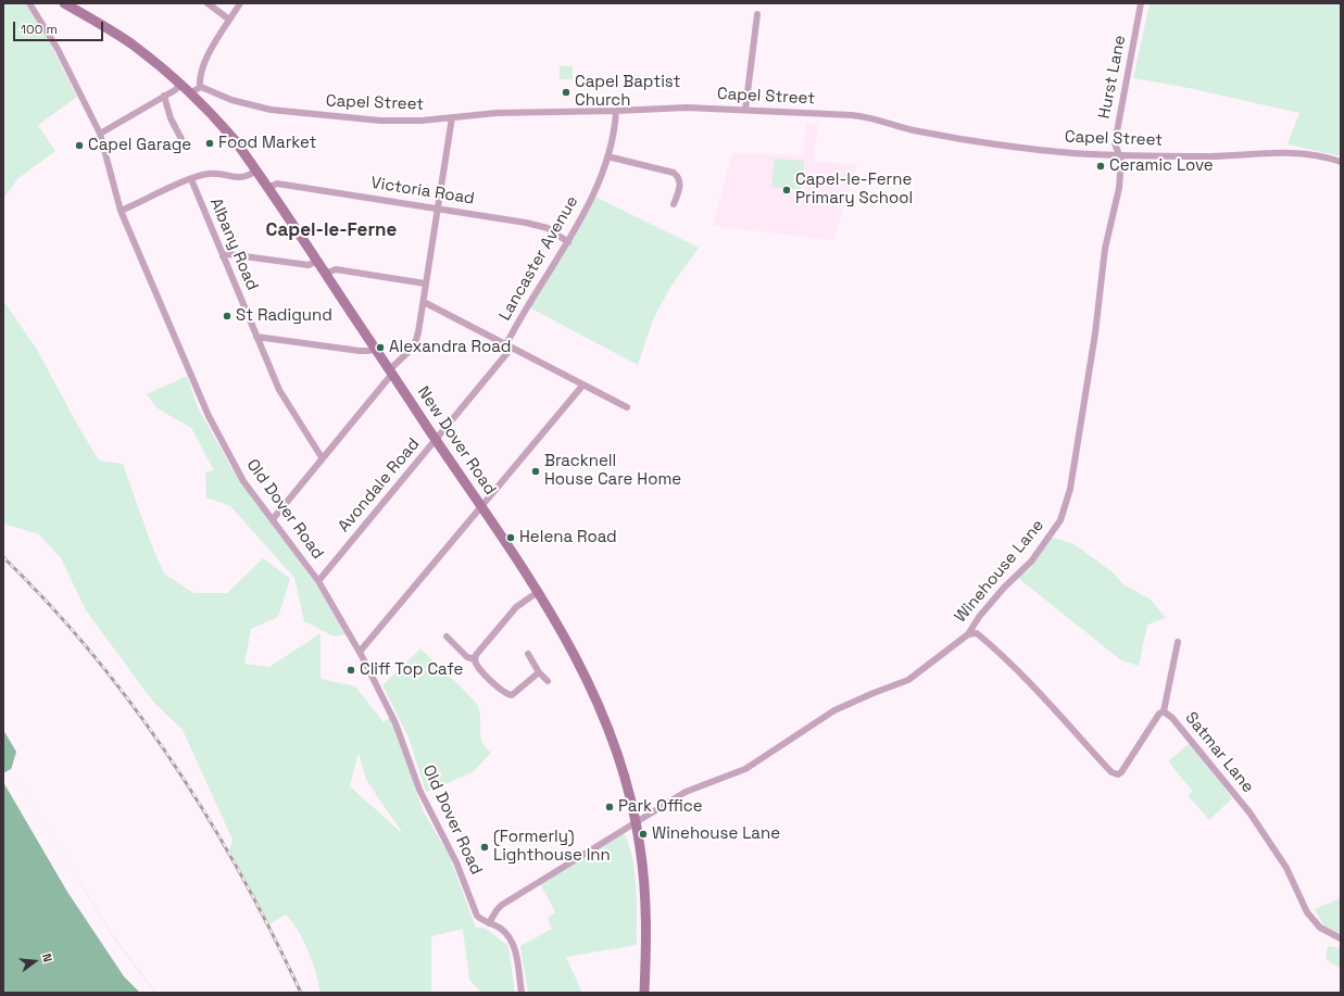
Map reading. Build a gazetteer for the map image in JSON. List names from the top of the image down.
{
  "streets": {
    "main road": ["New Dover Road"],
    "street": [
      "Hurst Lane",
      "Capel Street",
      "Victoria Road",
      "Albany Road",
      "Lancaster Avenue",
      "Avondale Road",
      "Old Dover Road",
      "Winehouse Lane",
      "Satmar Lane"
    ]
  },
  "crossings": [
    ["Hurst Lane", "Capel Street"],
    ["Hurst Lane", "Winehouse Lane"],
    ["Capel Street", "Lancaster Avenue"],
    ["Capel Street", "Winehouse Lane"],
    ["Victoria Road", "Lancaster Avenue"],
    ["Victoria Road", "New Dover Road"],
    ["Lancaster Avenue", "Avondale Road"],
    ["New Dover Road", "Avondale Road"],
    ["New Dover Road", "Winehouse Lane"],
    ["Avondale Road", "Old Dover Road"],
    ["Old Dover Road", "Winehouse Lane"],
    ["Winehouse Lane", "Satmar Lane"]
  ],
  "districts": ["Capel-le-Ferne"],
  "places": [
    "Capel Baptist Church",
    "Food Market",
    "Capel Garage",
    "Ceramic Love",
    "Capel-le-Ferne Primary School",
    "St Radigund",
    "Alexandra Road",
    "Bracknell House Care Home",
    "Helena Road",
    "Cliff Top Cafe",
    "Park Office",
    "Winehouse Lane",
    "(Formerly) Lighthouse Inn"
  ],
  "scale_bar": "100 m",
  "north": "right"
}
